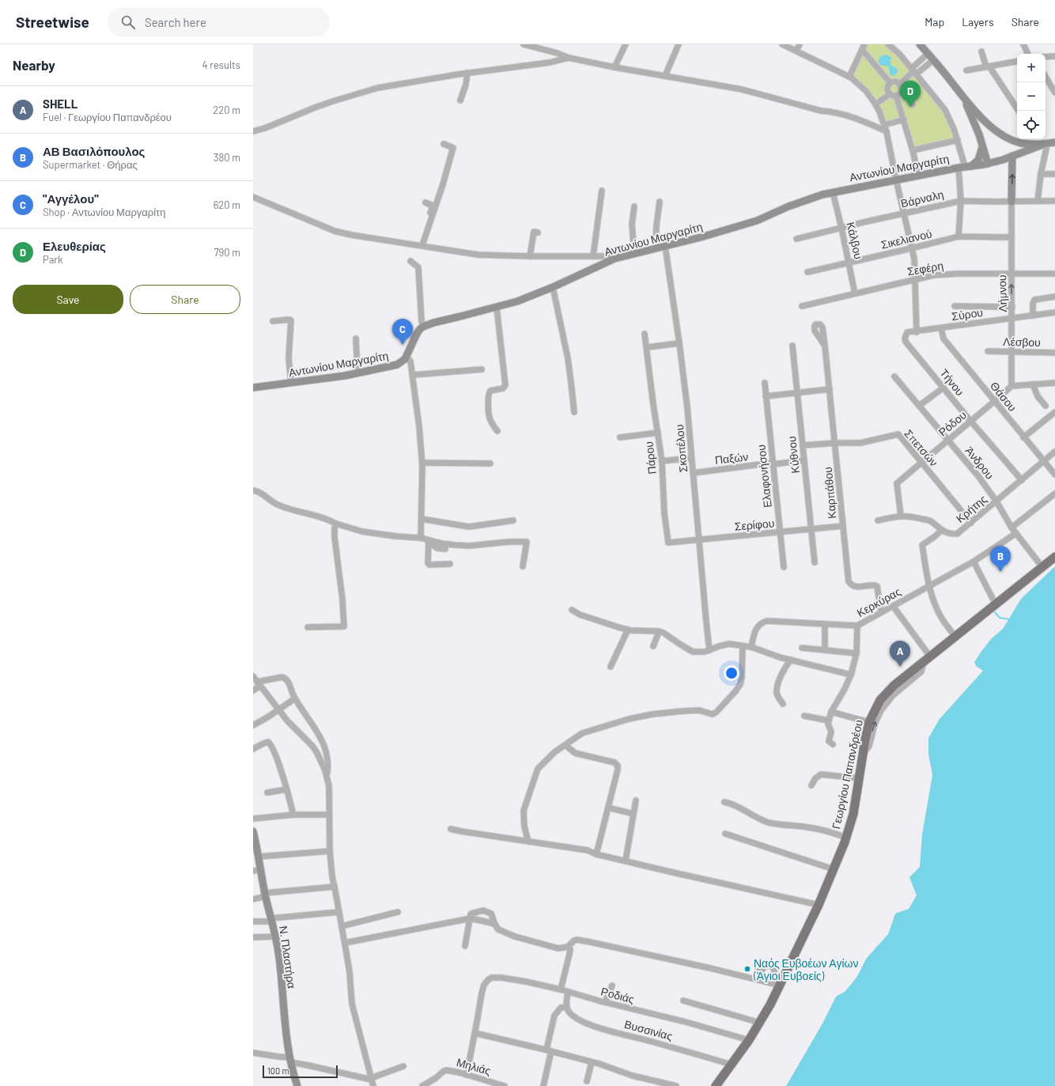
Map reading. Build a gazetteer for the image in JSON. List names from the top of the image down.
{
  "streets": {
    "main road": ["Γεωργίου Παπανδρέου"],
    "street": [
      "Αντωνίου Μαργαρίτη",
      "Βάρναλη",
      "Σικελιανού",
      "Κάλβου",
      "Σεφέρη",
      "Λήμνου",
      "Σύρου",
      "Λέσβου",
      "Τήνου",
      "Θάσου",
      "Ρόδου",
      "Σπετσών",
      "Σκοπέλου",
      "Κύθνου",
      "Πάρου",
      "Παξών",
      "Άνδρου",
      "Ελαφονήσου",
      "Καρπάθου",
      "Κρήτης",
      "Σερίφου",
      "Κερκύρας",
      "Ν. Πλαστήρα",
      "Ροδιάς",
      "Βυσσινίας",
      "Μηλιάς"
    ]
  },
  "crossings": [
    ["Αντωνίου Μαργαρίτη", "Κάλβου"],
    ["Αντωνίου Μαργαρίτη", "Σκοπέλου"],
    ["Βάρναλη", "Κάλβου"],
    ["Βάρναλη", "Λήμνου"],
    ["Σικελιανού", "Κάλβου"],
    ["Σικελιανού", "Λήμνου"],
    ["Κάλβου", "Σεφέρη"],
    ["Σεφέρη", "Λήμνου"],
    ["Λήμνου", "Σύρου"],
    ["Λήμνου", "Λέσβου"],
    ["Λήμνου", "Ρόδου"],
    ["Σύρου", "Τήνου"],
    ["Σύρου", "Θάσου"],
    ["Τήνου", "Ρόδου"],
    ["Τήνου", "Κρήτης"],
    ["Θάσου", "Ρόδου"],
    ["Θάσου", "Κρήτης"],
    ["Ρόδου", "Σπετσών"],
    ["Ρόδου", "Άνδρου"],
    ["Σπετσών", "Καρπάθου"],
    ["Σπετσών", "Κρήτης"],
    ["Σκοπέλου", "Παξών"],
    ["Σκοπέλου", "Σερίφου"],
    ["Κύθνου", "Παξών"],
    ["Κύθνου", "Σερίφου"],
    ["Πάρου", "Σερίφου"],
    ["Παξών", "Ελαφονήσου"],
    ["Άνδρου", "Κρήτης"],
    ["Άνδρου", "Κερκύρας"],
    ["Άνδρου", "Γεωργίου Παπανδρέου"],
    ["Ελαφονήσου", "Σερίφου"],
    ["Καρπάθου", "Σερίφου"],
    ["Καρπάθου", "Κερκύρας"],
    ["Γεωργίου Παπανδρέου", "Ροδιάς"],
    ["Γεωργίου Παπανδρέου", "Βυσσινίας"]
  ],
  "places": ["Ναός Ευβοέων Αγίων (Άγιοι Ευβοείς)"],
  "scale_bar": "100 m",
  "page": {
    "header": "Streetwise",
    "search": "Search here",
    "nav": ["Map", "Layers", "Share"],
    "heading": ["Nearby", "4 results"],
    "map_buttons": ["+", "−"],
    "pins": [
      "D",
      "C",
      "B",
      "A"
    ],
    "list": [
      {
        "mark": "A",
        "name": "SHELL",
        "note": "Fuel · Γεωργίου Παπανδρέου",
        "value": "220 m"
      },
      {
        "mark": "B",
        "name": "ΑΒ Βασιλόπουλος",
        "note": "Supermarket · Θήρας",
        "value": "380 m"
      },
      {
        "mark": "C",
        "name": "\"Αγγέλου\"",
        "note": "Shop · Αντωνίου Μαργαρίτη",
        "value": "620 m"
      },
      {
        "mark": "D",
        "name": "Ελευθερίας",
        "note": "Park",
        "value": "790 m"
      }
    ],
    "buttons": ["Save", "Share"],
    "scale": "100 m"
  }
}
